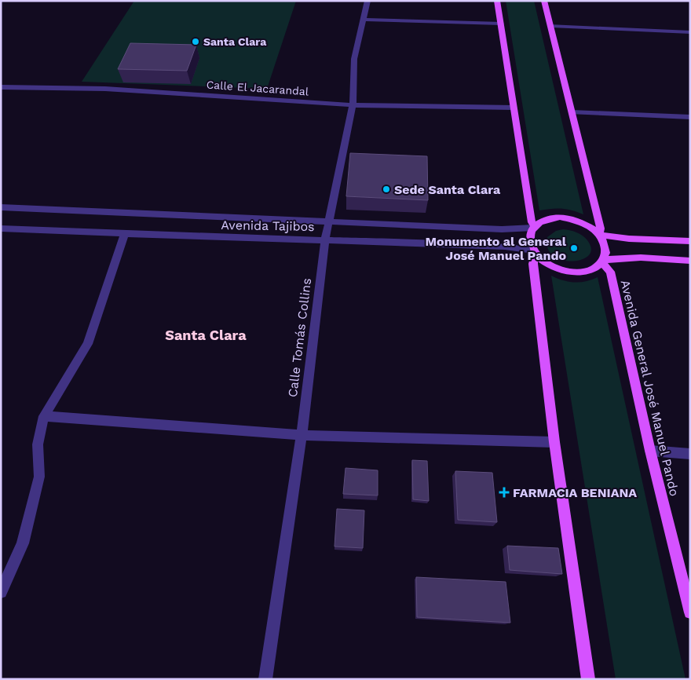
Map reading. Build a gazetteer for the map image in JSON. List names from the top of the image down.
{
  "streets": {
    "main road": ["Avenida General José Manuel Pando"],
    "street": ["Calle El Jacarandal", "Avenida Tajibos", "Calle Tomás Collins"]
  },
  "crossings": [
    ["Calle El Jacarandal", "Calle Tomás Collins"],
    ["Avenida Tajibos", "Calle Tomás Collins"],
    ["Avenida Tajibos", "Avenida General José Manuel Pando"]
  ],
  "districts": ["Santa Clara"],
  "places": {
    "other": ["Santa Clara", "Sede Santa Clara", "Monumento al General José Manuel Pando"],
    "health": ["FARMACIA BENIANA"]
  }
}
